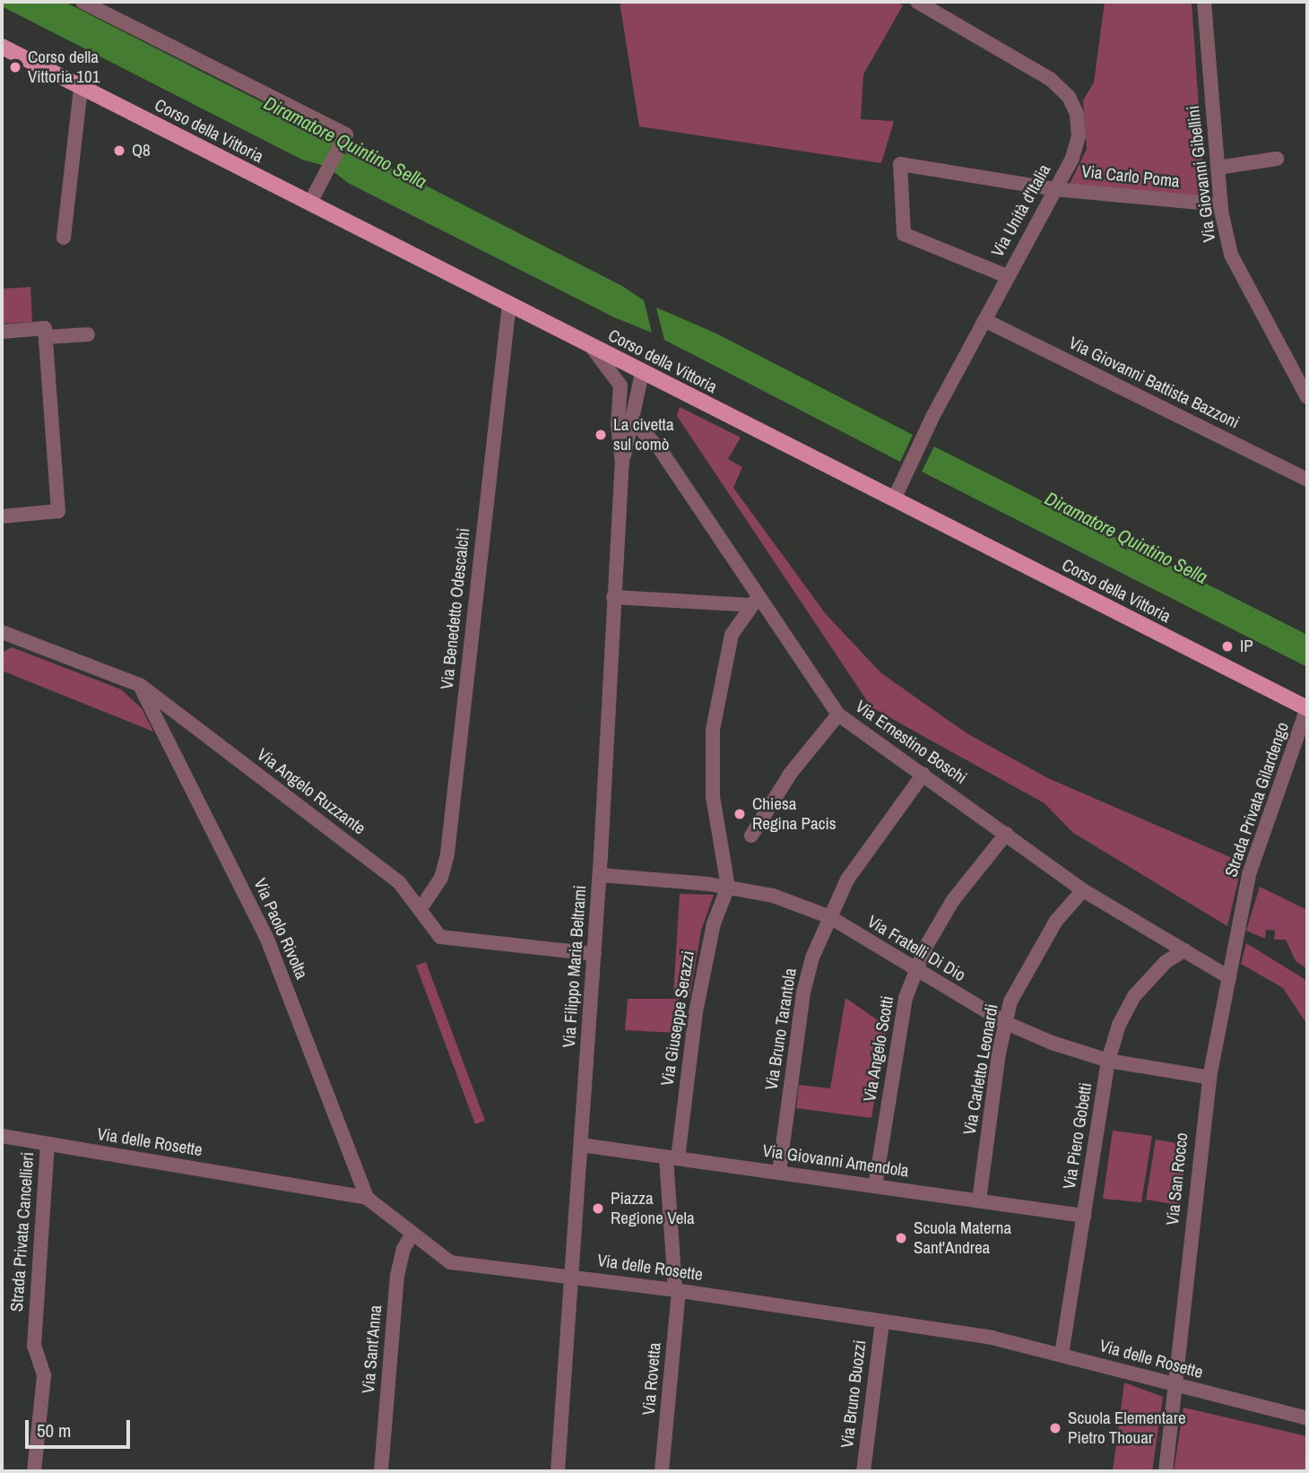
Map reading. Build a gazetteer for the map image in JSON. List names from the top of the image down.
{
  "streets": {
    "main road": ["Corso della Vittoria"],
    "street": [
      "Via Giovanni Gibellini",
      "Via Carlo Poma",
      "Via Unità d'Italia",
      "Via Giovanni Battista Bazzoni",
      "Via Benedetto Odescalchi",
      "Via Ernestino Boschi",
      "Via Angelo Ruzzante",
      "Strada Privata Gilardengo",
      "Via Paolo Rivolta",
      "Via Fratelli Di Dio",
      "Via Filippo Maria Beltrami",
      "Via Giuseppe Serazzi",
      "Via Bruno Tarantola",
      "Via Angelo Scotti",
      "Via Carletto Leonardi",
      "Via Piero Gobetti",
      "Via delle Rosette",
      "Via Giovanni Amendola",
      "Via San Rocco",
      "Strada Privata Cancellieri",
      "Via Sant'Anna",
      "Via Rovetta",
      "Via Bruno Buozzi"
    ]
  },
  "crossings": [
    ["Corso della Vittoria", "Via Unità d'Italia"],
    ["Corso della Vittoria", "Via Benedetto Odescalchi"],
    ["Corso della Vittoria", "Strada Privata Gilardengo"],
    ["Corso della Vittoria", "Via Filippo Maria Beltrami"],
    ["Via Carlo Poma", "Via Unità d'Italia"],
    ["Via Unità d'Italia", "Via Giovanni Battista Bazzoni"],
    ["Via Benedetto Odescalchi", "Via Angelo Ruzzante"],
    ["Via Ernestino Boschi", "Strada Privata Gilardengo"],
    ["Via Ernestino Boschi", "Via Filippo Maria Beltrami"],
    ["Via Ernestino Boschi", "Via Bruno Tarantola"],
    ["Via Ernestino Boschi", "Via Angelo Scotti"],
    ["Via Ernestino Boschi", "Via Carletto Leonardi"],
    ["Via Ernestino Boschi", "Via Piero Gobetti"],
    ["Via Ernestino Boschi", "Via San Rocco"],
    ["Via Angelo Ruzzante", "Via Paolo Rivolta"],
    ["Via Angelo Ruzzante", "Via Filippo Maria Beltrami"],
    ["Strada Privata Gilardengo", "Via San Rocco"],
    ["Via Paolo Rivolta", "Via delle Rosette"],
    ["Via Fratelli Di Dio", "Via Filippo Maria Beltrami"],
    ["Via Fratelli Di Dio", "Via Giuseppe Serazzi"],
    ["Via Fratelli Di Dio", "Via Bruno Tarantola"],
    ["Via Fratelli Di Dio", "Via Angelo Scotti"],
    ["Via Fratelli Di Dio", "Via Carletto Leonardi"],
    ["Via Fratelli Di Dio", "Via Piero Gobetti"],
    ["Via Fratelli Di Dio", "Via San Rocco"],
    ["Via Filippo Maria Beltrami", "Via delle Rosette"],
    ["Via Filippo Maria Beltrami", "Via Giovanni Amendola"],
    ["Via Giuseppe Serazzi", "Via delle Rosette"],
    ["Via Giuseppe Serazzi", "Via Giovanni Amendola"],
    ["Via Giuseppe Serazzi", "Via Rovetta"],
    ["Via Bruno Tarantola", "Via Giovanni Amendola"],
    ["Via Angelo Scotti", "Via Giovanni Amendola"],
    ["Via Carletto Leonardi", "Via Giovanni Amendola"],
    ["Via Piero Gobetti", "Via delle Rosette"],
    ["Via Piero Gobetti", "Via Giovanni Amendola"],
    ["Via delle Rosette", "Via San Rocco"],
    ["Via delle Rosette", "Strada Privata Cancellieri"],
    ["Via delle Rosette", "Via Sant'Anna"],
    ["Via delle Rosette", "Via Rovetta"],
    ["Via delle Rosette", "Via Bruno Buozzi"]
  ],
  "water": ["Diramatore Quintino Sella"],
  "places": [
    "Corso della Vittoria 101",
    "Q8",
    "La civetta sul comò",
    "IP",
    "Chiesa Regina Pacis",
    "Piazza Regione Vela",
    "Scuola Materna Sant'Andrea",
    "Scuola Elementare Pietro Thouar"
  ],
  "scale_bar": "50 m"
}
